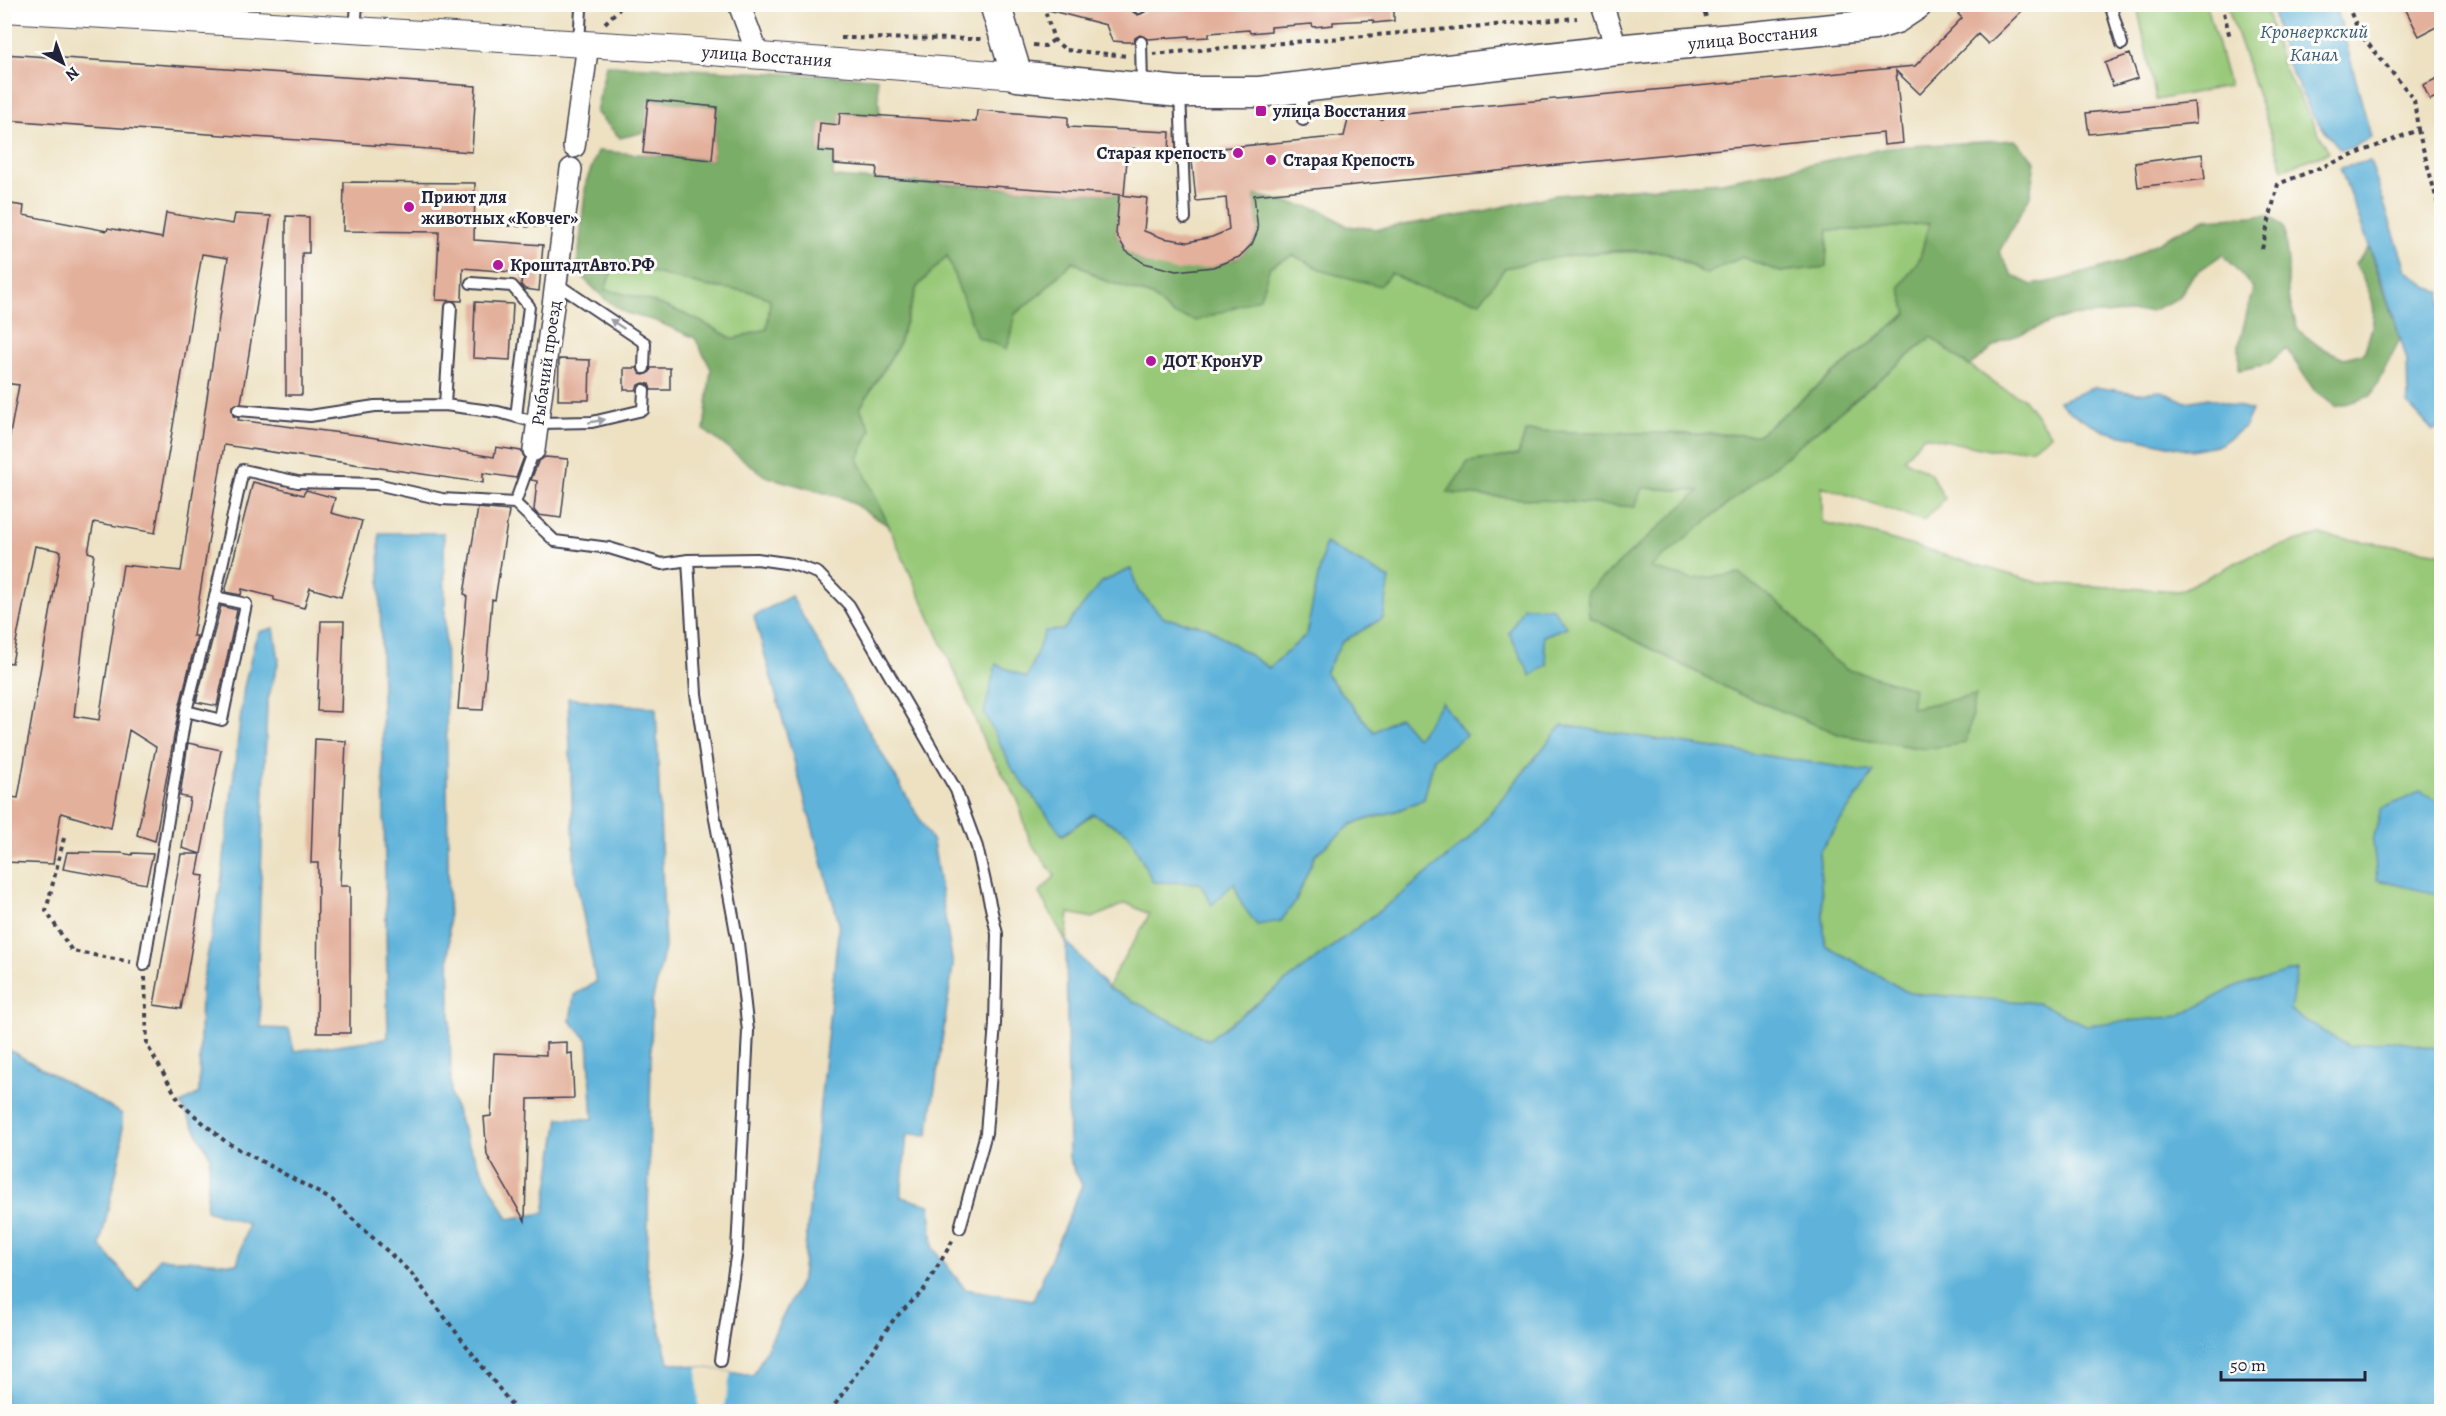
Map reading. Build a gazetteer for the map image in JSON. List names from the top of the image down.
{
  "streets": {
    "main road": ["улица Восстания"],
    "street": ["Рыбачий проезд"]
  },
  "crossings": [
    ["улица Восстания", "Рыбачий проезд"]
  ],
  "water": ["Кронверкский Канал"],
  "places": {
    "transit": ["улица Восстания"],
    "other": [
      "Старая крепость",
      "Старая Крепость",
      "Приют для животных «Ковчег»",
      "КроштадтАвто.РФ",
      "ДОТ КронУР"
    ]
  },
  "scale_bar": "50 m",
  "north": "bottom right"
}
